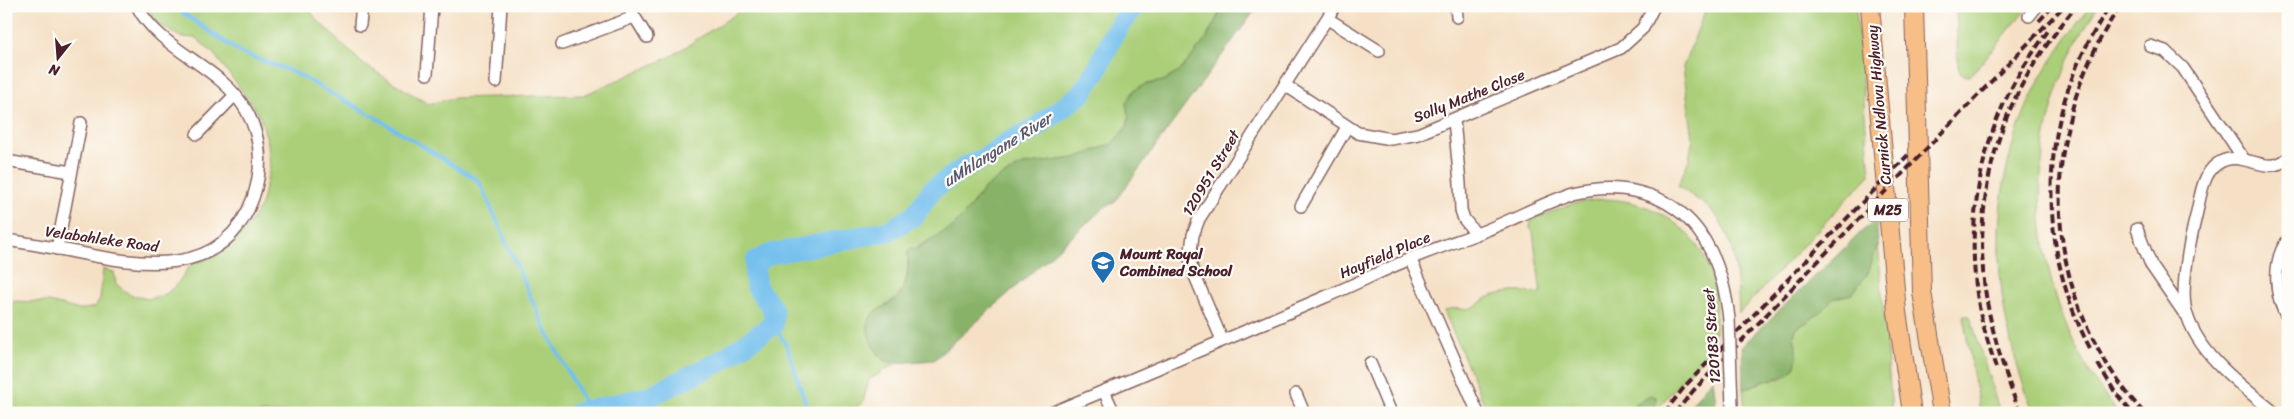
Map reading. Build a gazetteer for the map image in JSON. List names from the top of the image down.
{
  "streets": {
    "main road": ["Curnick Ndlovu Highway", "M25"],
    "street": [
      "Solly Mathe Close",
      "120951 Street",
      "Velabahleke Road",
      "Hayfield Place",
      "120183 Street"
    ]
  },
  "crossings": [
    ["Solly Mathe Close", "120951 Street"],
    ["120951 Street", "Hayfield Place"],
    ["Hayfield Place", "120183 Street"]
  ],
  "water": ["uMhlangane River"],
  "places": {
    "school or university": ["Mount Royal Combined School"]
  },
  "north": "bottom"
}
